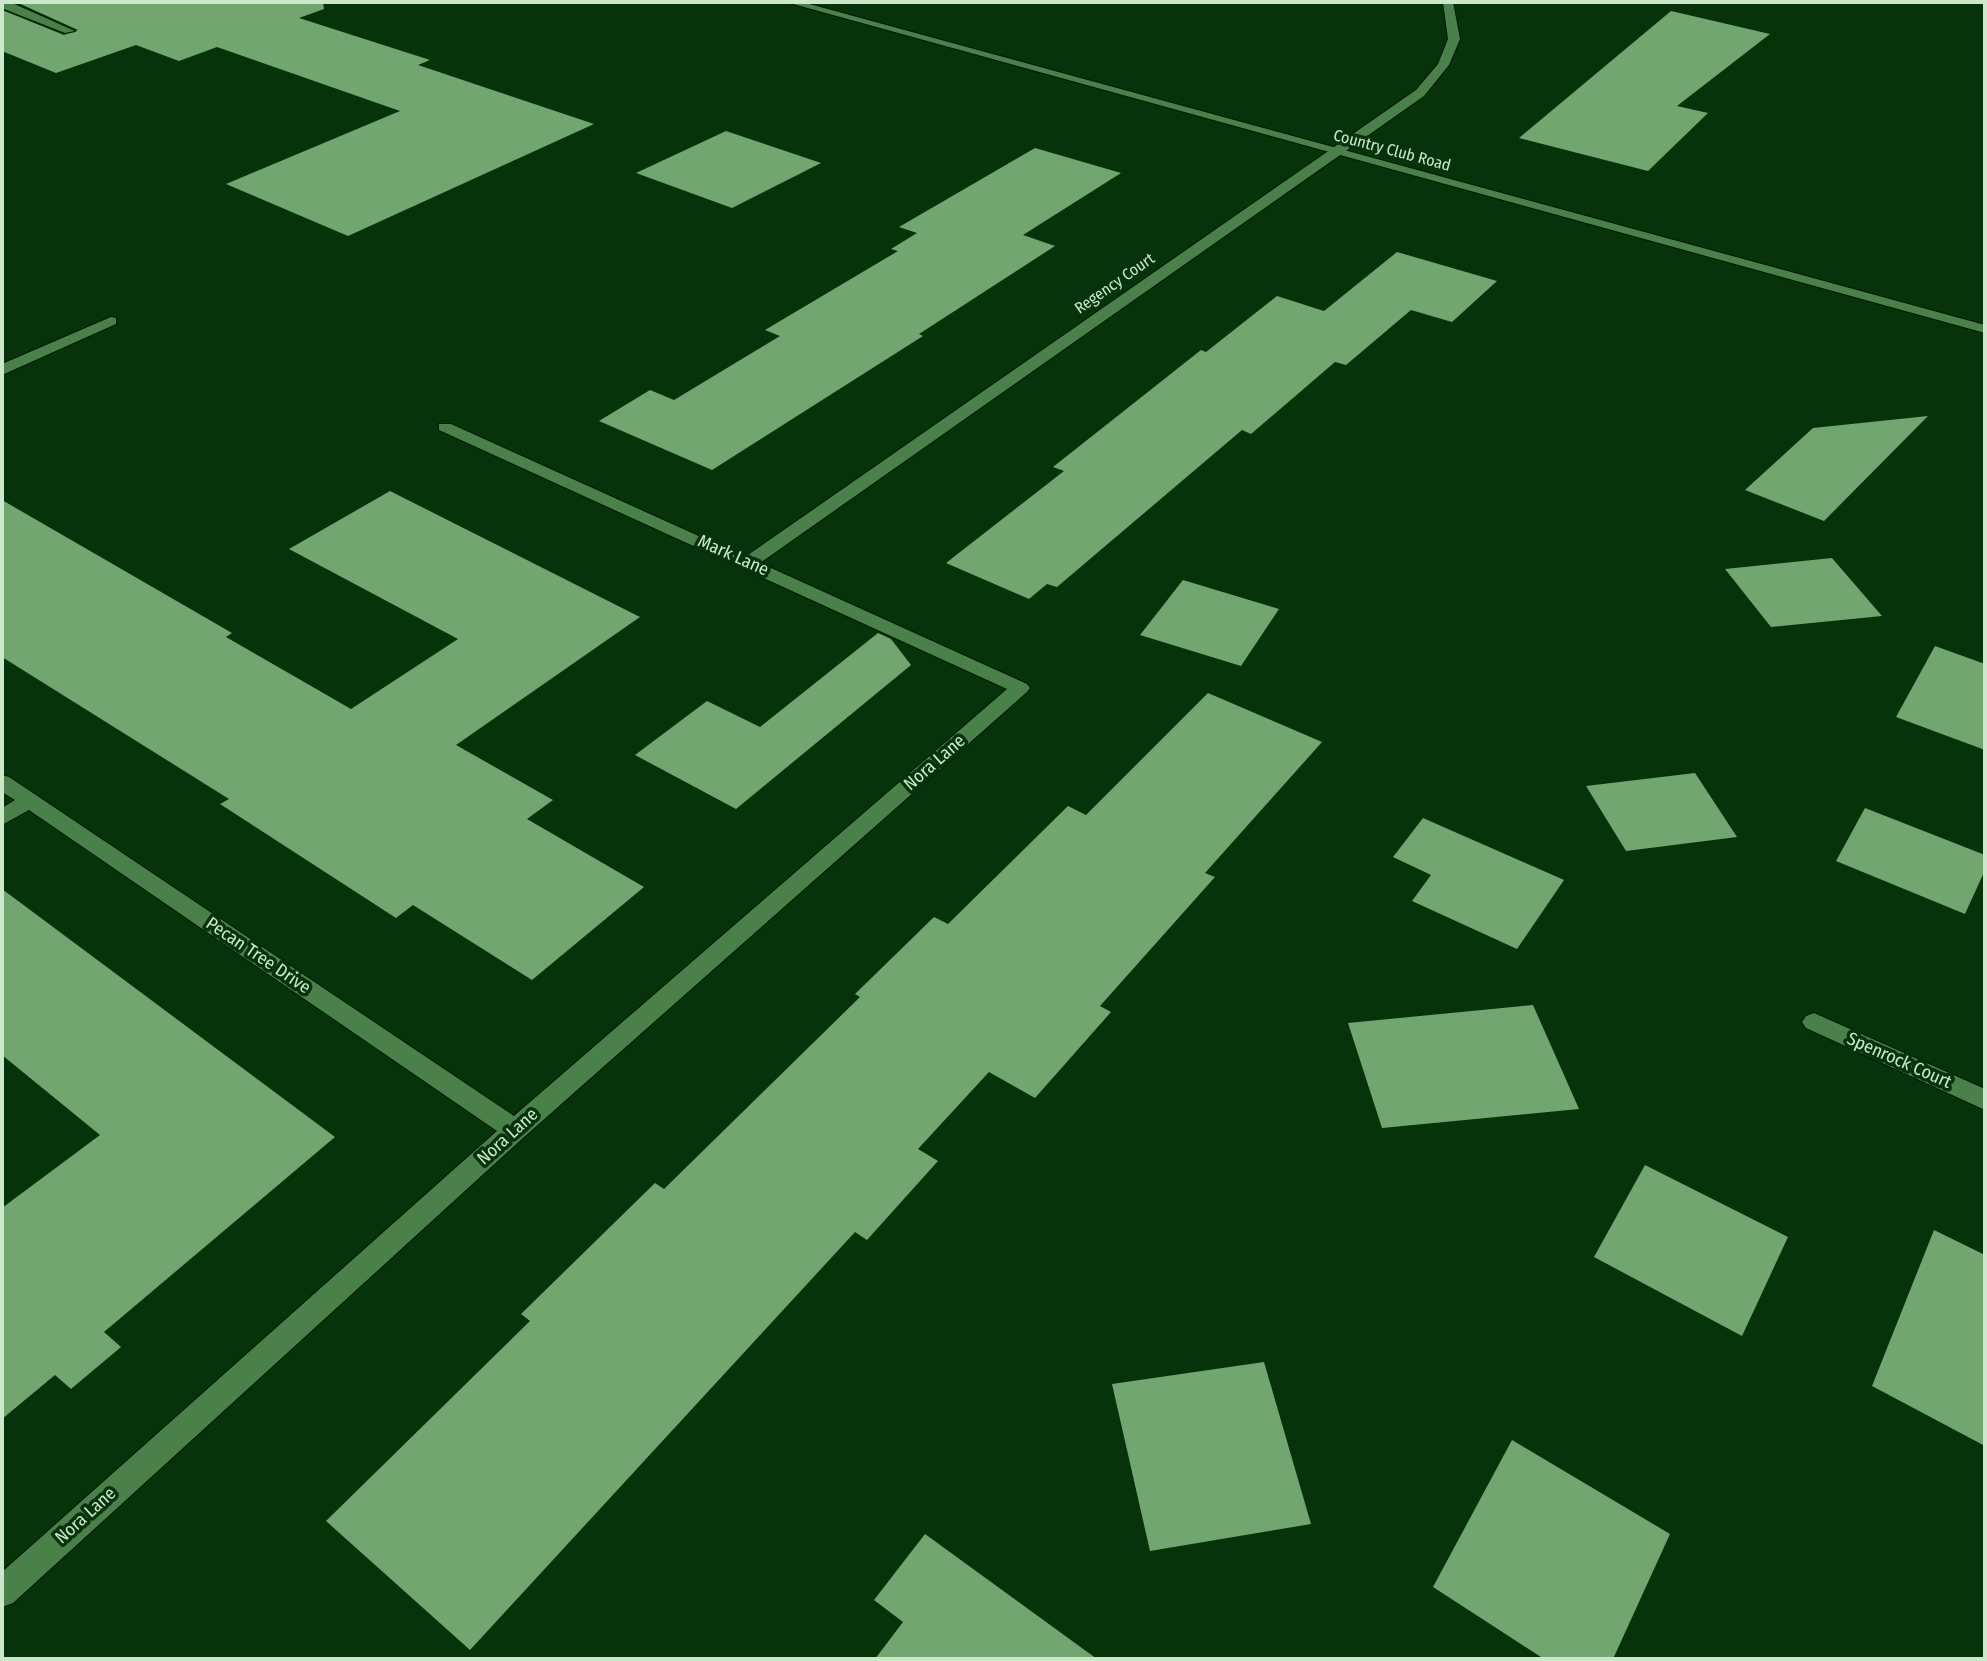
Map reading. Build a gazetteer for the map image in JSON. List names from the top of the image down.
{
  "streets": {
    "street": [
      "Country Club Road",
      "Regency Court",
      "Mark Lane",
      "Nora Lane",
      "Pecan Tree Drive",
      "Spenrock Court"
    ]
  },
  "crossings": [
    ["Country Club Road", "Regency Court"],
    ["Regency Court", "Mark Lane"],
    ["Mark Lane", "Nora Lane"],
    ["Nora Lane", "Pecan Tree Drive"]
  ]
}
